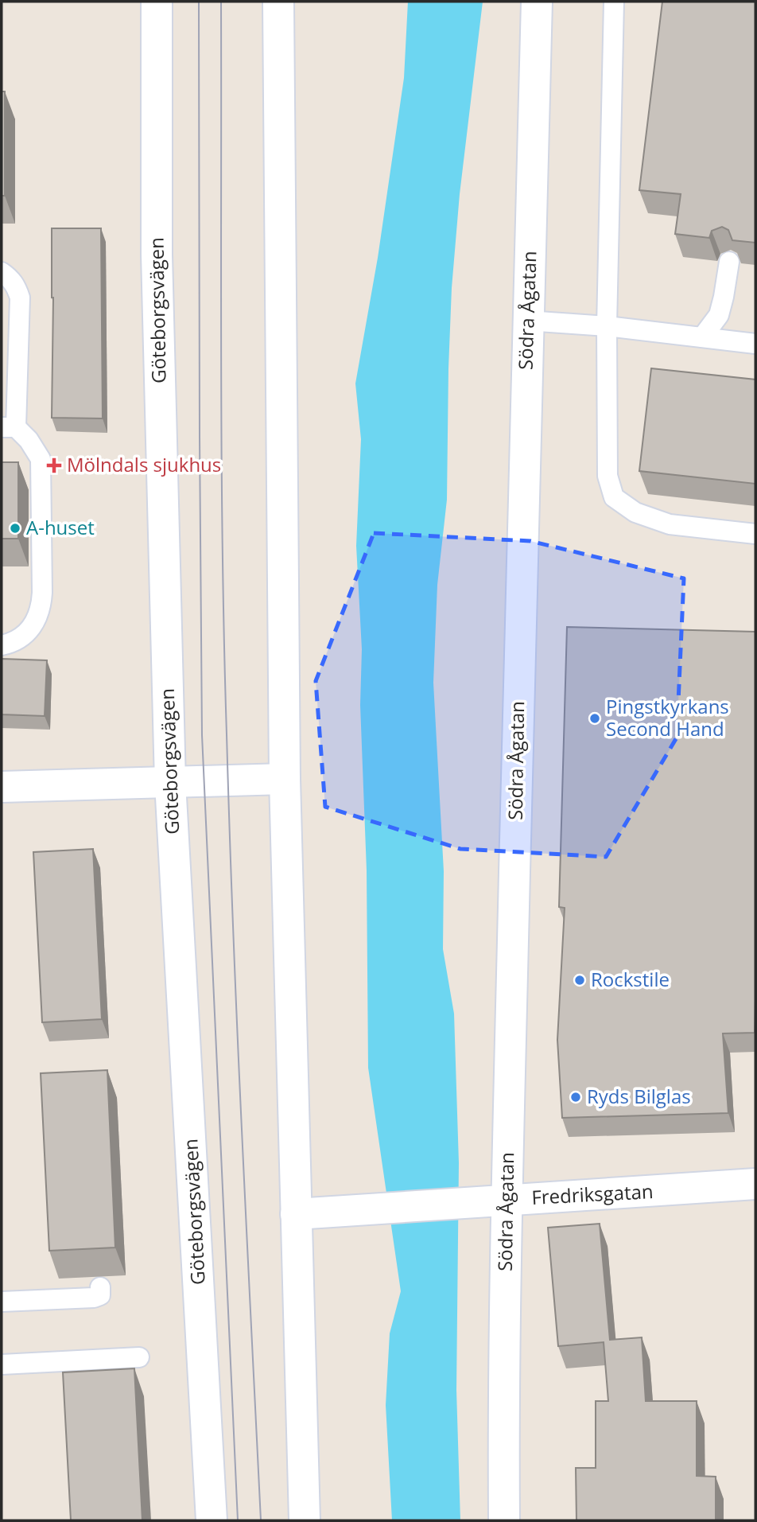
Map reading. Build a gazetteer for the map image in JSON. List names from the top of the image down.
{
  "streets": {
    "main road": ["Göteborgsvägen", "Södra Ågatan", "Fredriksgatan"]
  },
  "crossings": [
    ["Södra Ågatan", "Fredriksgatan"]
  ],
  "places": {
    "health": ["Mölndals sjukhus"],
    "other": [
      "A-huset",
      "Pingstkyrkans Second Hand",
      "Rockstile",
      "Ryds Bilglas"
    ]
  }
}
